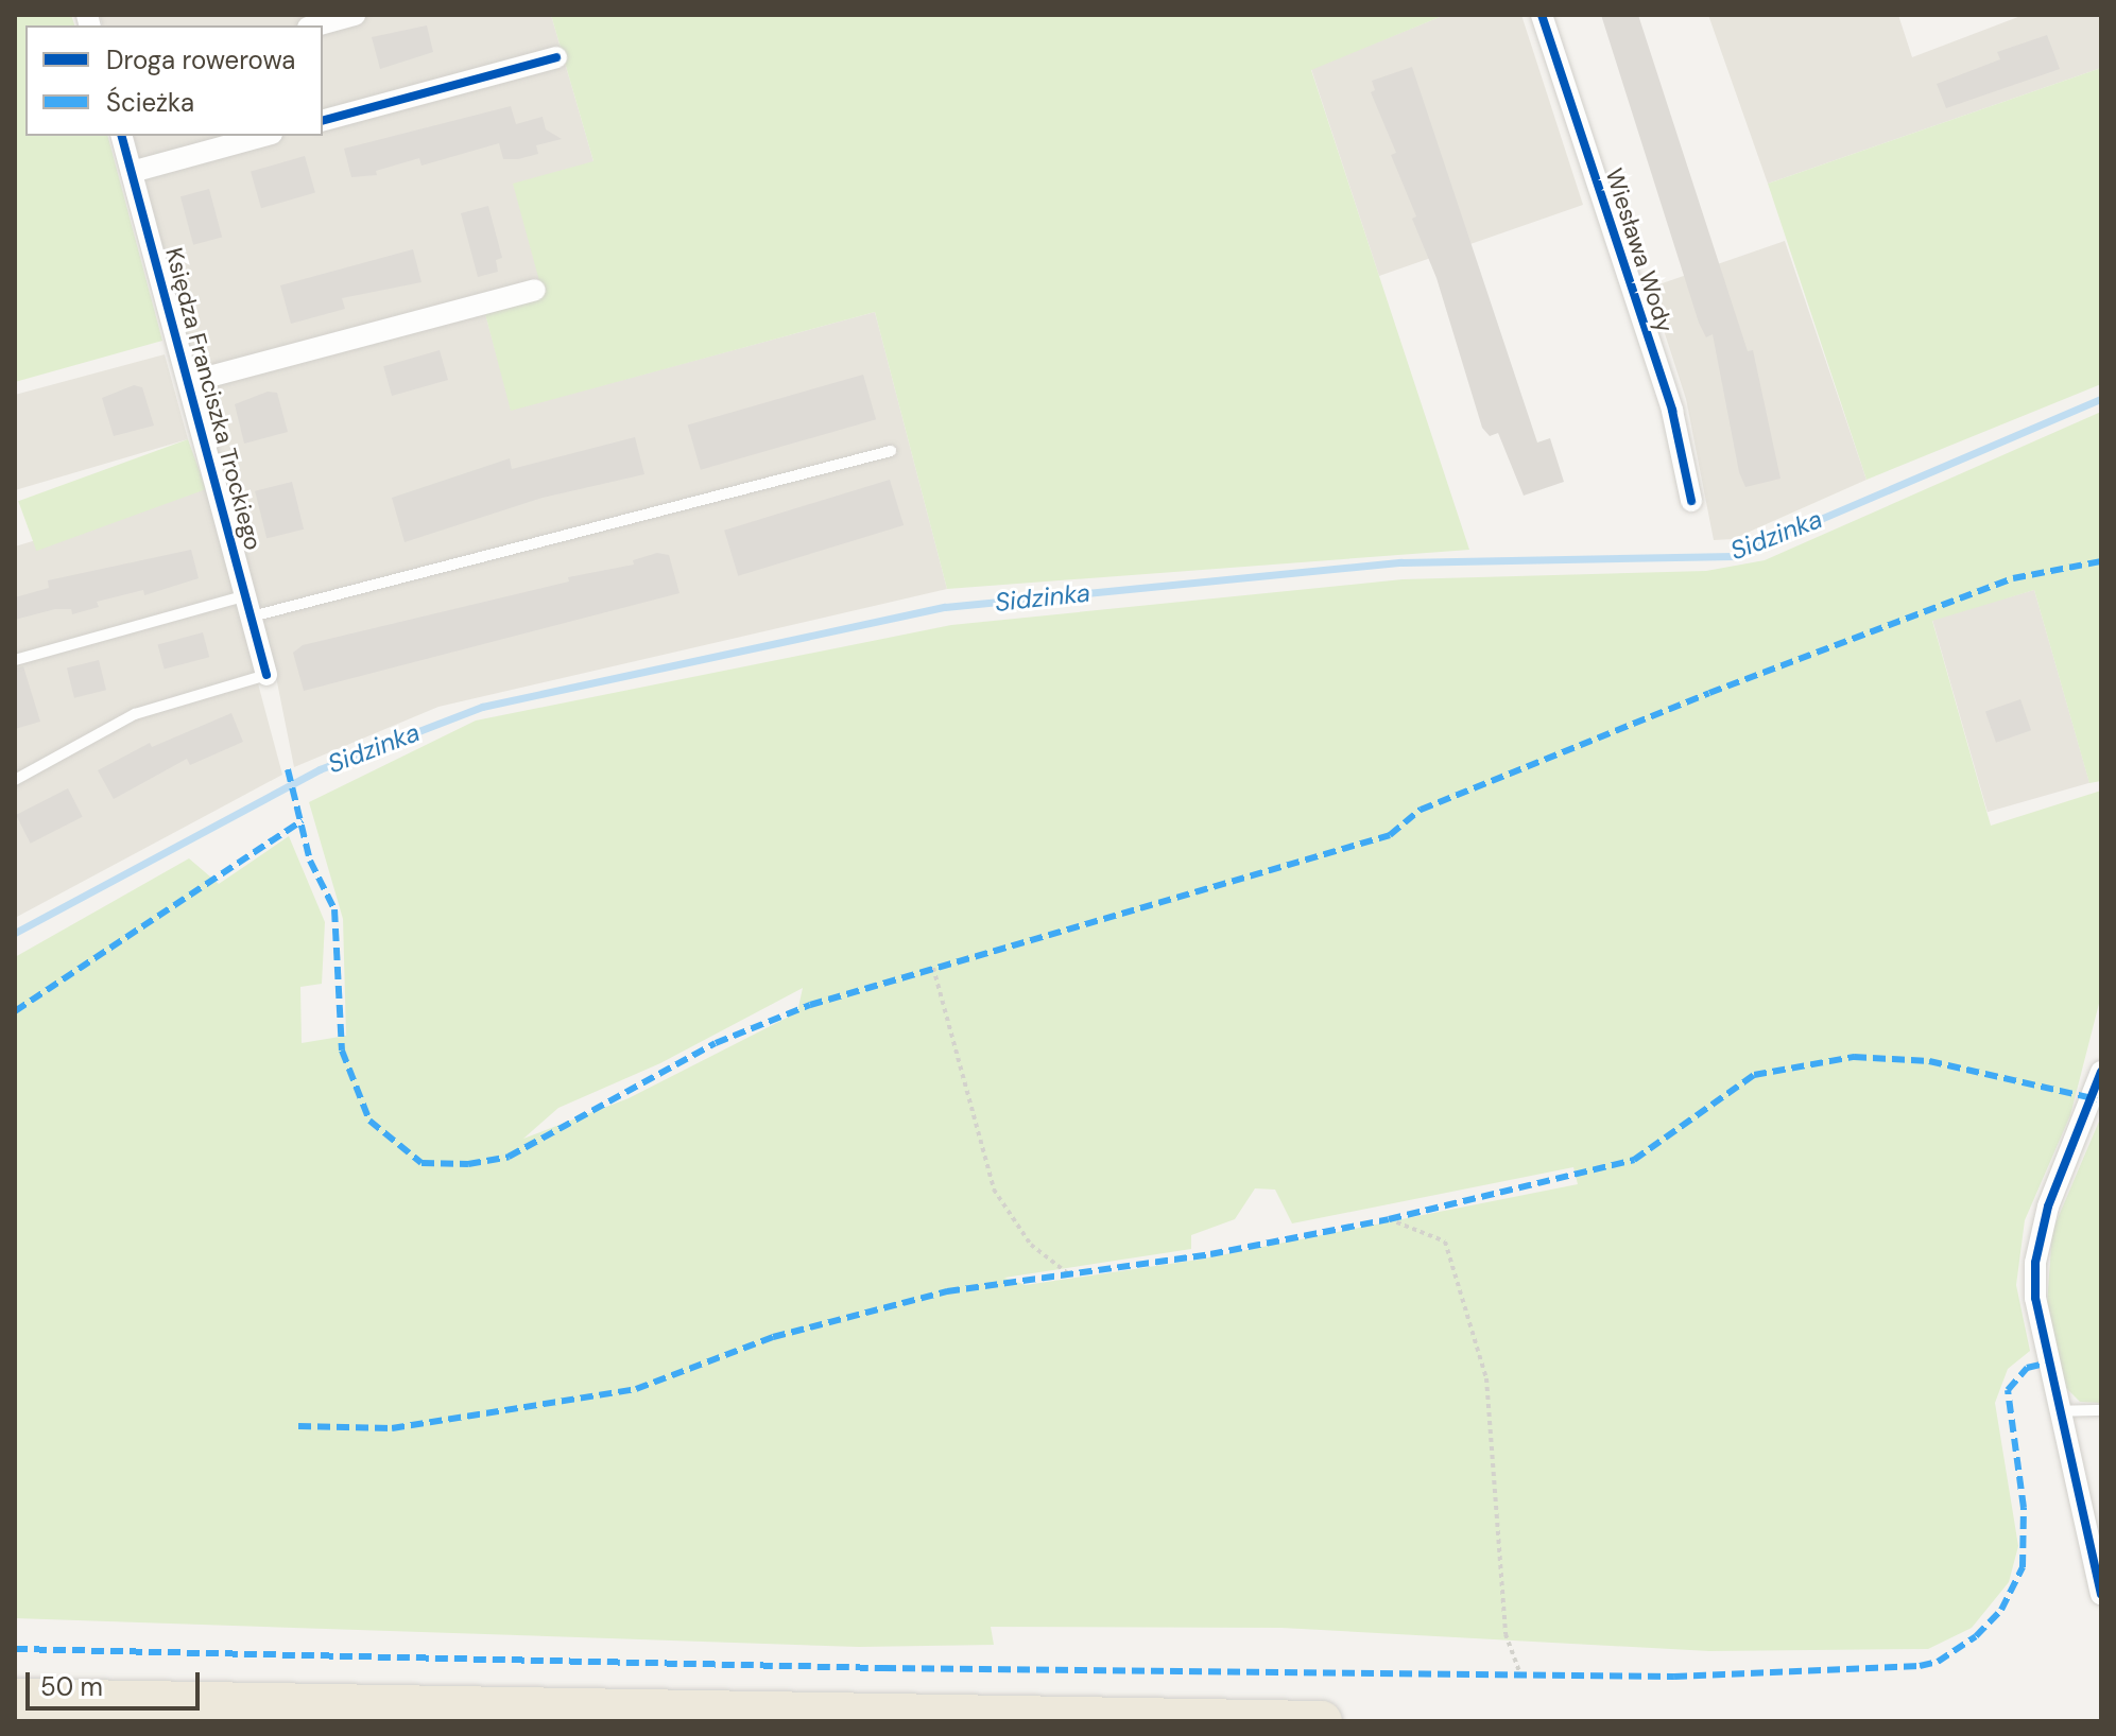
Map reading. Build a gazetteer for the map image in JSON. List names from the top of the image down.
{
  "streets": {
    "street": ["Wiesława Wody", "Księdza Franciszka Trockiego"]
  },
  "water": ["Sidzinka"],
  "legend": ["Droga rowerowa", "Ścieżka"],
  "scale_bar": "50 m"
}
